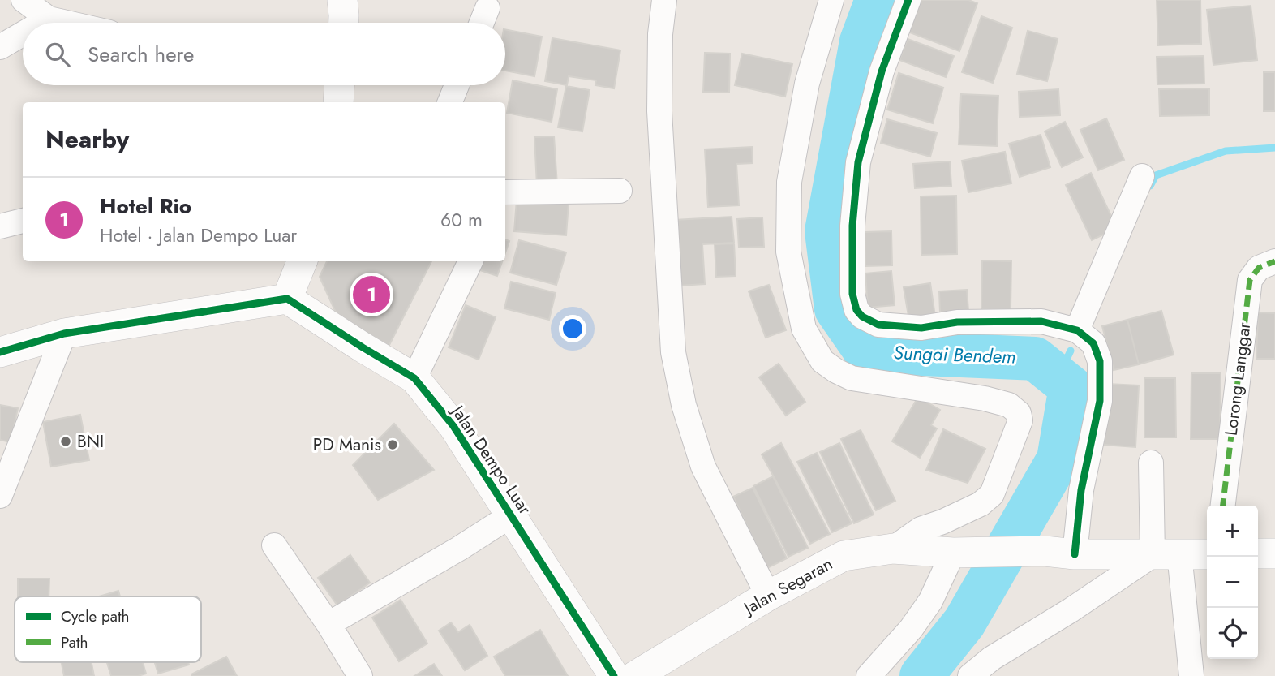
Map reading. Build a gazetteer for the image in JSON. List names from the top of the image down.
{
  "streets": {
    "street": ["Lorong Langgar", "Jalan Dempo Luar", "Jalan Segaran"]
  },
  "water": ["Sungai Bendem"],
  "places": ["BNI", "PD Manis"],
  "legend": ["Cycle path", "Path"],
  "page": {
    "search": "Search here",
    "heading": "Nearby",
    "list": [
      {
        "mark": "1",
        "name": "Hotel Rio",
        "note": "Hotel · Jalan Dempo Luar",
        "value": "60 m"
      }
    ],
    "pins": "1",
    "map_buttons": ["+", "−"]
  }
}
